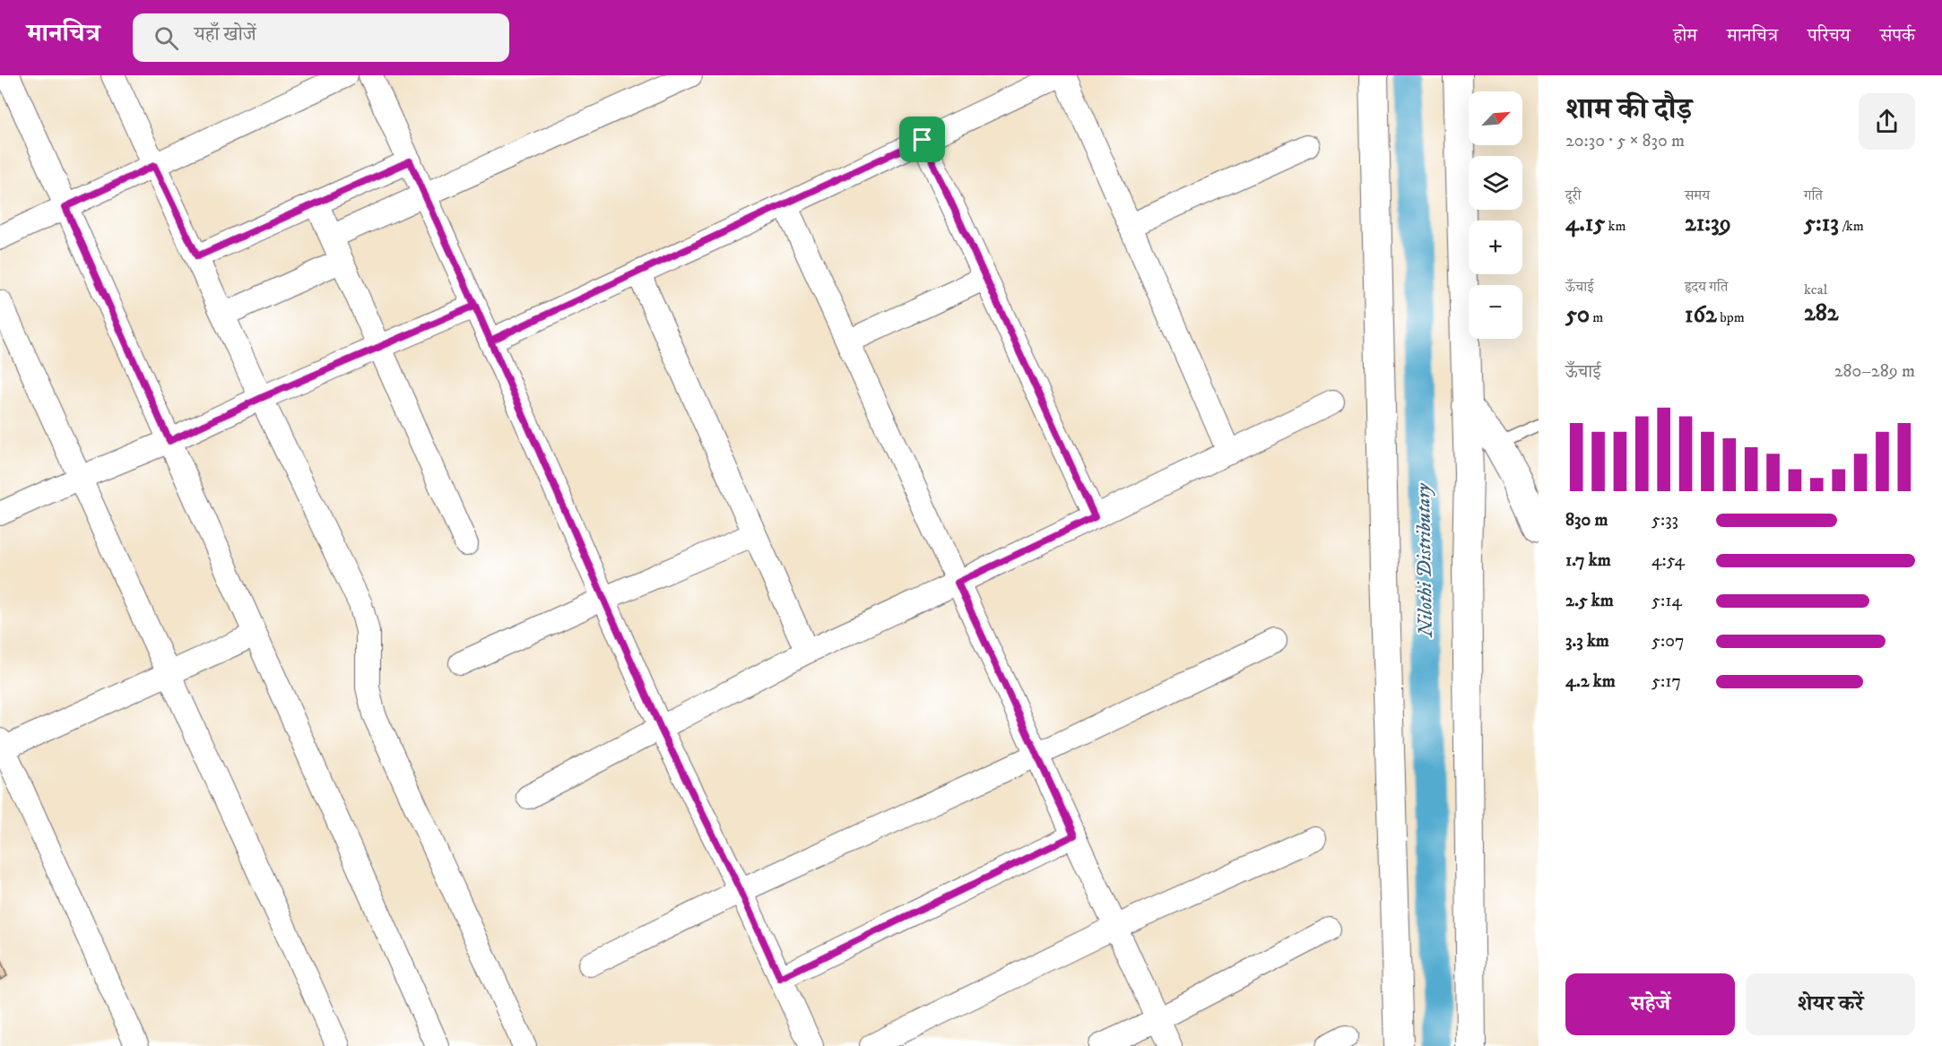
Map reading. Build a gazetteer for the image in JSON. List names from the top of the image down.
{
  "water": ["Nilothi Distributary"],
  "north": "top right",
  "page": {
    "header": "मानचित्र",
    "search": "यहाँ खोजें",
    "nav": [
      "होम",
      "मानचित्र",
      "परिचय",
      "संपर्क"
    ],
    "heading": ["शाम की दौड़", "20:30 · 5 × 830 m"],
    "map_buttons": ["+", "−"],
    "stats": [
      ["दूरी", "4.15 km"],
      ["समय", "21:39"],
      ["गति", "5:13 /km"],
      ["ऊँचाई", "50 m"],
      ["हृदय गति", "162 bpm"],
      ["kcal", "282"]
    ],
    "chart": ["ऊँचाई", "280–289 m"],
    "list": [
      {
        "name": "830 m",
        "note": "5:33"
      },
      {
        "name": "1.7 km",
        "note": "4:54"
      },
      {
        "name": "2.5 km",
        "note": "5:14"
      },
      {
        "name": "3.3 km",
        "note": "5:07"
      },
      {
        "name": "4.2 km",
        "note": "5:17"
      }
    ],
    "buttons": ["सहेजें", "शेयर करें"]
  }
}
